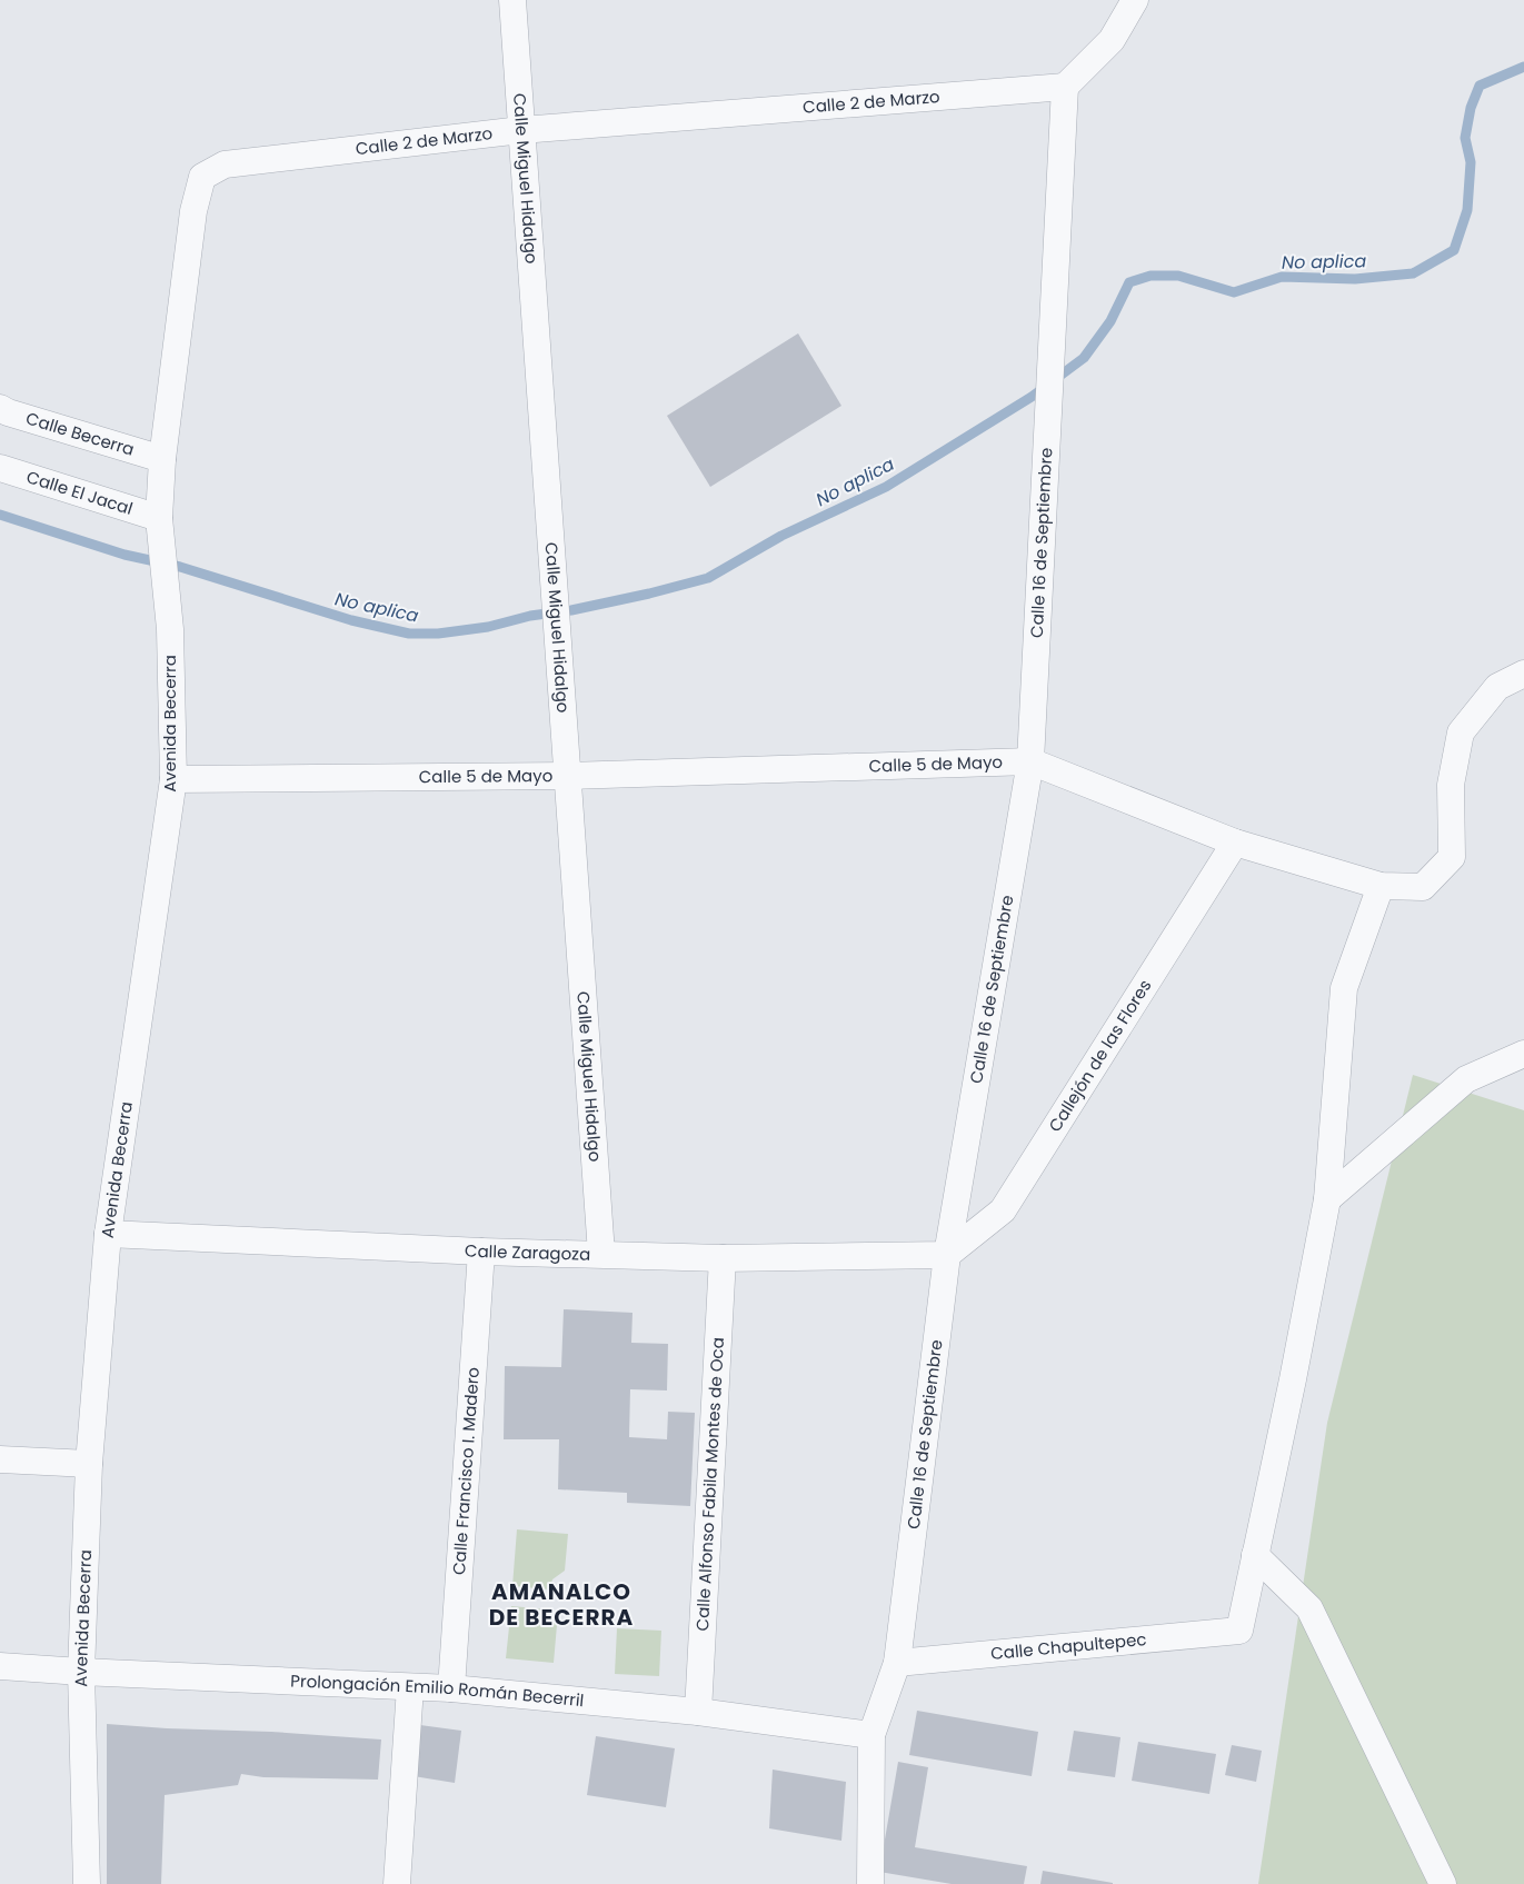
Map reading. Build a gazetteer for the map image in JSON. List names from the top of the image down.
{
  "streets": {
    "street": [
      "Calle 2 de Marzo",
      "Calle Miguel Hidalgo",
      "Calle Becerra",
      "Calle El Jacal",
      "Calle 16 de Septiembre",
      "Avenida Becerra",
      "Calle 5 de Mayo",
      "Callejón de las Flores",
      "Calle Zaragoza",
      "Calle Francisco I. Madero",
      "Calle Alfonso Fabila Montes de Oca",
      "Calle Chapultepec",
      "Prolongación Emilio Román Becerril"
    ]
  },
  "crossings": [
    ["Calle 2 de Marzo", "Calle Miguel Hidalgo"],
    ["Calle 2 de Marzo", "Calle Becerra"],
    ["Calle 2 de Marzo", "Calle 16 de Septiembre"],
    ["Calle 2 de Marzo", "Avenida Becerra"],
    ["Calle Miguel Hidalgo", "Calle 5 de Mayo"],
    ["Calle Miguel Hidalgo", "Calle Zaragoza"],
    ["Calle Becerra", "Avenida Becerra"],
    ["Calle El Jacal", "Avenida Becerra"],
    ["Calle 16 de Septiembre", "Calle 5 de Mayo"],
    ["Calle 16 de Septiembre", "Callejón de las Flores"],
    ["Calle 16 de Septiembre", "Calle Zaragoza"],
    ["Calle 16 de Septiembre", "Calle Chapultepec"],
    ["Calle 16 de Septiembre", "Prolongación Emilio Román Becerril"],
    ["Avenida Becerra", "Calle 5 de Mayo"],
    ["Avenida Becerra", "Calle Zaragoza"],
    ["Avenida Becerra", "Prolongación Emilio Román Becerril"],
    ["Calle 5 de Mayo", "Callejón de las Flores"],
    ["Callejón de las Flores", "Calle Zaragoza"],
    ["Calle Zaragoza", "Calle Francisco I. Madero"],
    ["Calle Zaragoza", "Calle Alfonso Fabila Montes de Oca"],
    ["Calle Francisco I. Madero", "Prolongación Emilio Román Becerril"],
    ["Calle Alfonso Fabila Montes de Oca", "Prolongación Emilio Román Becerril"]
  ],
  "districts": ["AMANALCO DE BECERRA"],
  "water": ["No aplica"]
}
